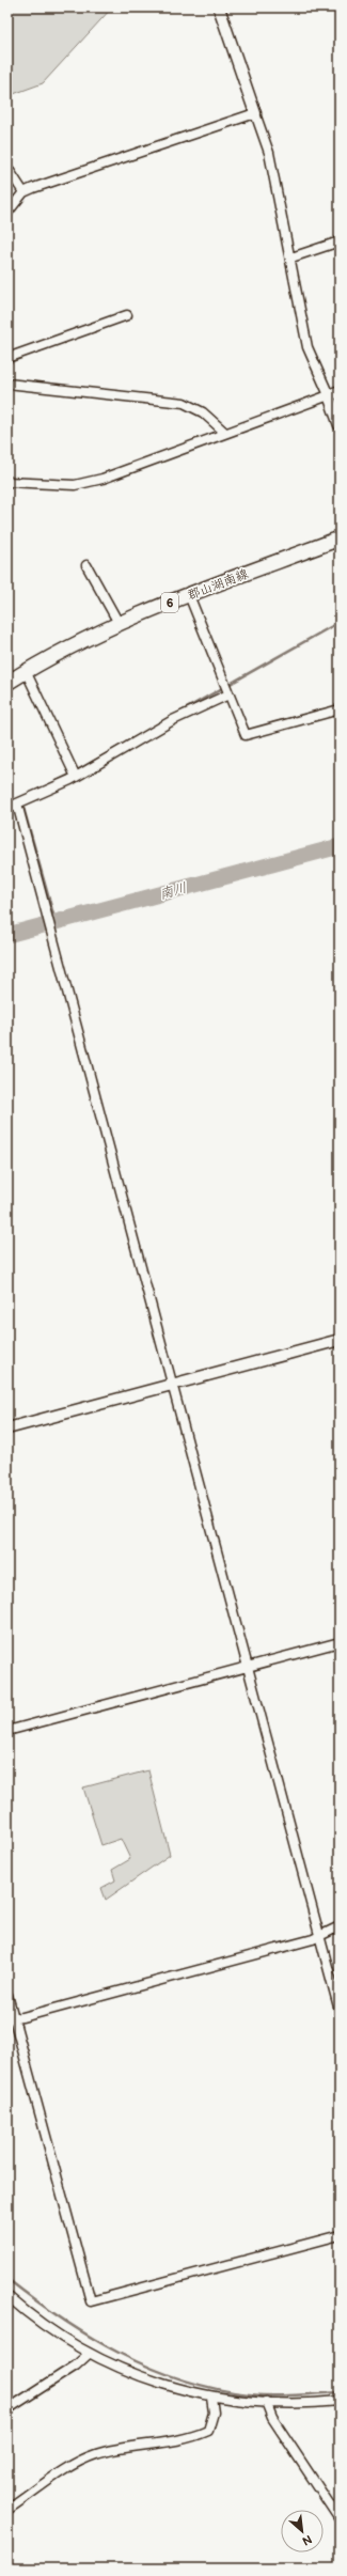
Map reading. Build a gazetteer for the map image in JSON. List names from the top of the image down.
{
  "streets": {
    "main road": ["郡山湖南線", "6"]
  },
  "water": ["南川"],
  "north": "bottom right"
}
